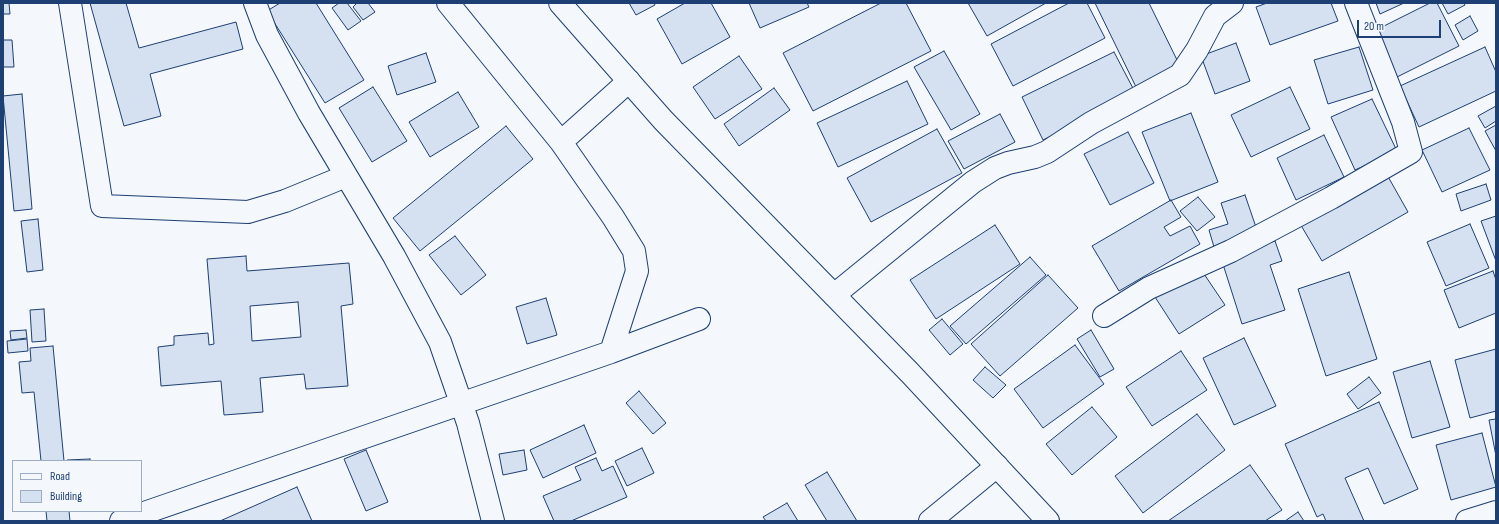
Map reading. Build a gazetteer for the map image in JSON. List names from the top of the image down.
{
  "legend": ["Road", "Building"],
  "scale_bar": "20 m"
}
